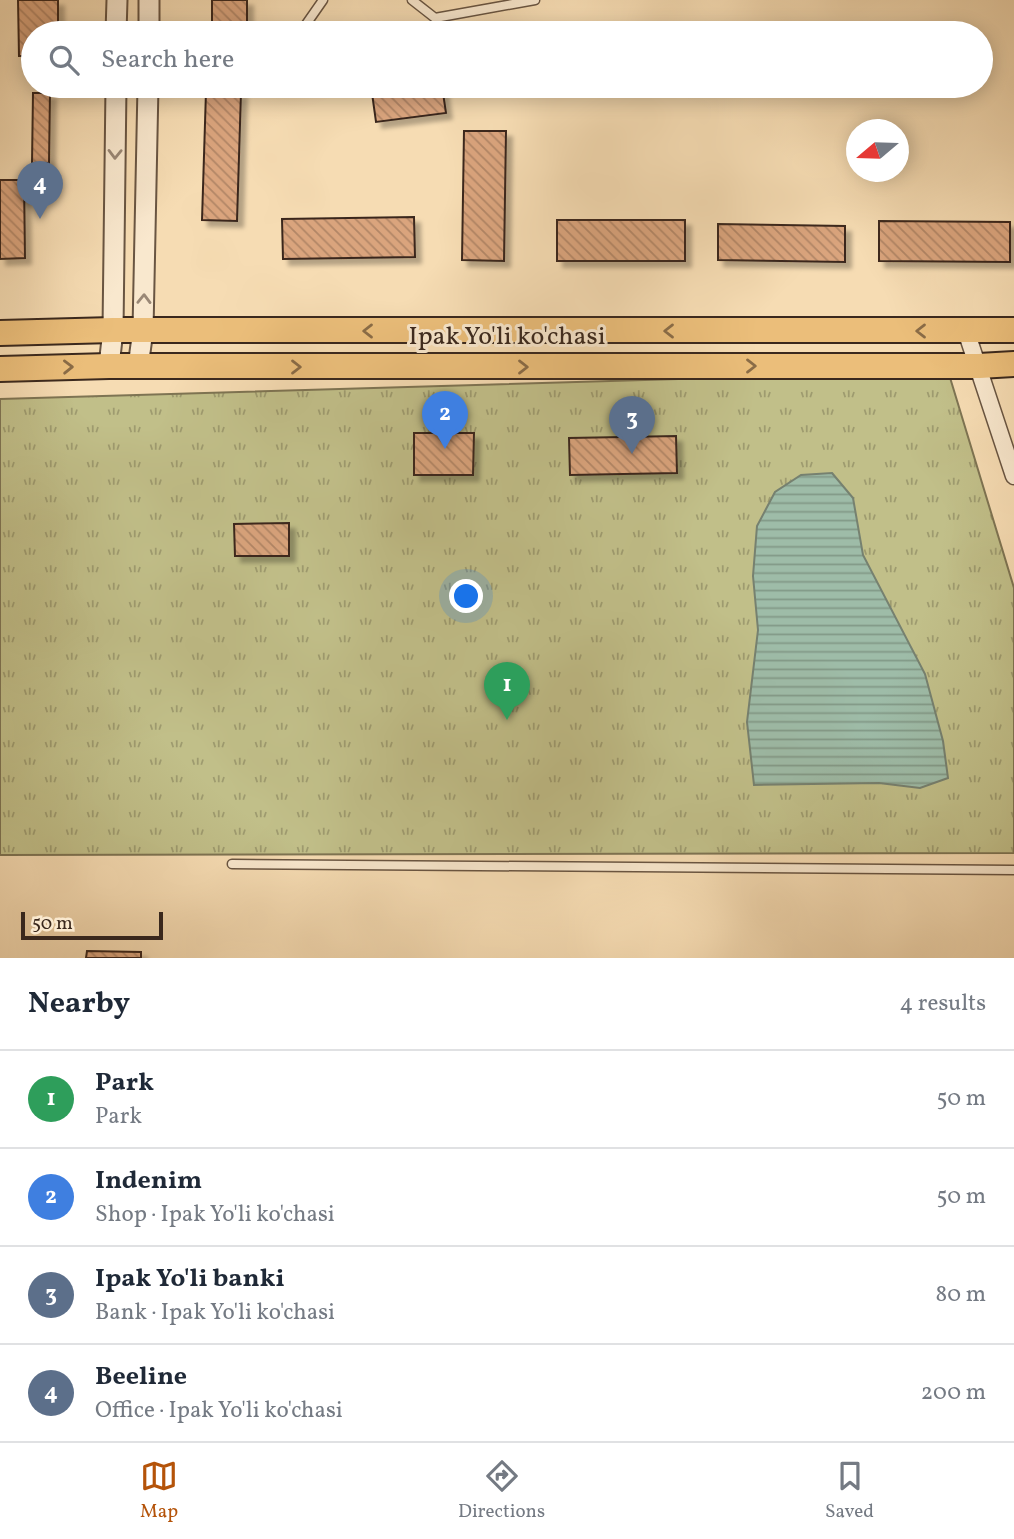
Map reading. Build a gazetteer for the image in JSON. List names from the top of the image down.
{
  "streets": {
    "main road": ["Ipak Yo'li ko'chasi"]
  },
  "scale_bar": "50 m",
  "north": "left",
  "page": {
    "search": "Search here",
    "pins": [
      "4",
      "2",
      "3",
      "1"
    ],
    "scale": "50 m",
    "heading": ["Nearby", "4 results"],
    "list": [
      {
        "mark": "1",
        "name": "Park",
        "note": "Park",
        "value": "50 m"
      },
      {
        "mark": "2",
        "name": "Indenim",
        "note": "Shop · Ipak Yo'li ko'chasi",
        "value": "50 m"
      },
      {
        "mark": "3",
        "name": "Ipak Yo'li banki",
        "note": "Bank · Ipak Yo'li ko'chasi",
        "value": "80 m"
      },
      {
        "mark": "4",
        "name": "Beeline",
        "note": "Office · Ipak Yo'li ko'chasi",
        "value": "200 m"
      }
    ],
    "nav": ["Map", "Directions", "Saved"]
  }
}
